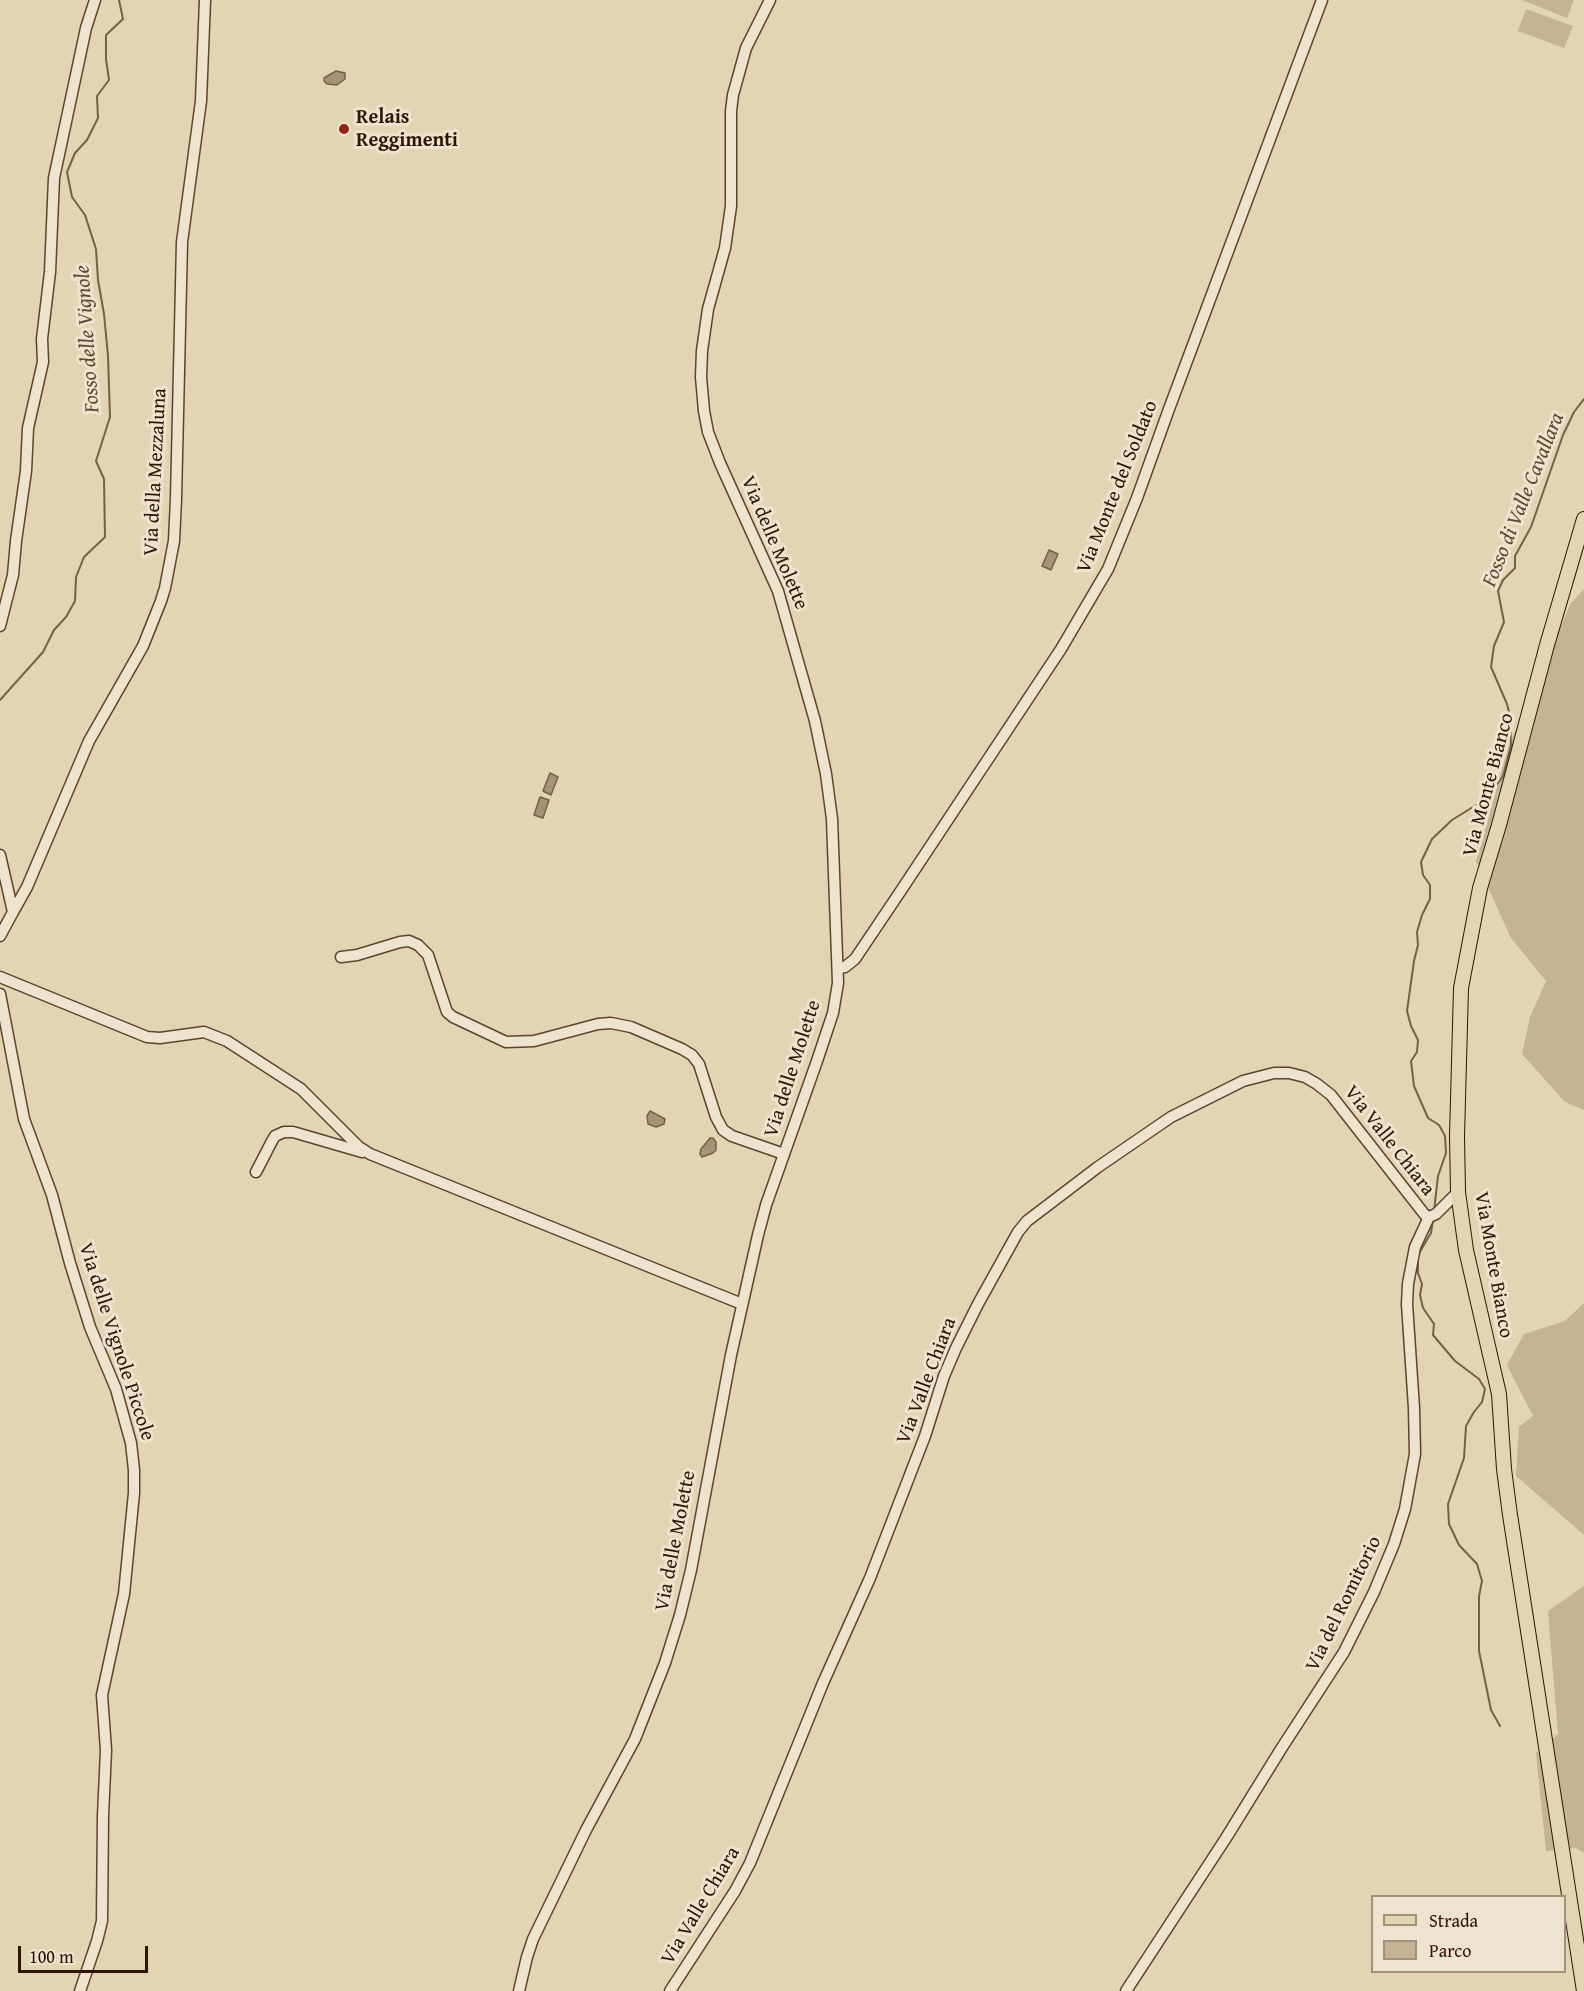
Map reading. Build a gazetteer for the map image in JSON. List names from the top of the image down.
{
  "streets": {
    "main road": ["Via Monte Bianco"],
    "street": [
      "Via della Mezzaluna",
      "Via Monte del Soldato",
      "Via delle Molette",
      "Via Valle Chiara",
      "Via delle Vignole Piccole",
      "Via del Romitorio"
    ]
  },
  "crossings": [
    ["Via Monte del Soldato", "Via delle Molette"],
    ["Via Monte Bianco", "Via Valle Chiara"],
    ["Via Valle Chiara", "Via del Romitorio"]
  ],
  "water": ["Fosso delle Vignole", "Fosso di Valle Cavallara"],
  "places": ["Relais Reggimenti"],
  "legend": ["Strada", "Parco"],
  "scale_bar": "100 m"
}
